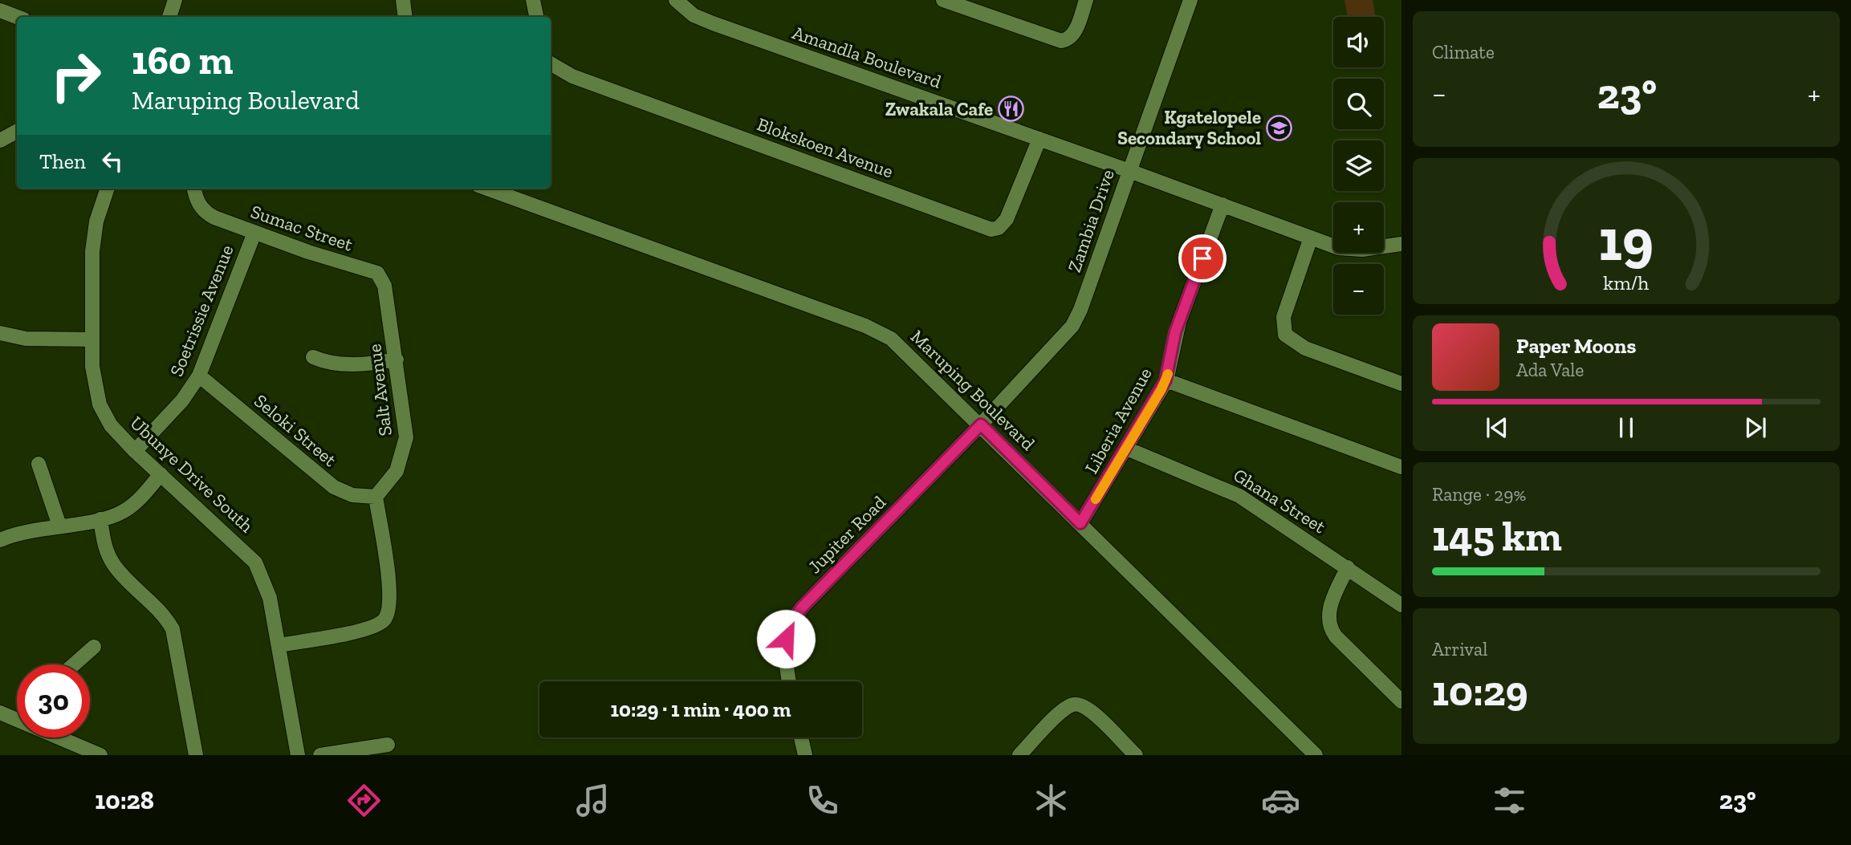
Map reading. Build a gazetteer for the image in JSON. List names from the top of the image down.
{
  "streets": {
    "street": [
      "Amandla Boulevard",
      "Blokskoen Avenue",
      "Zambia Drive",
      "Sumac Street",
      "Soetrissie Avenue",
      "Salt Avenue",
      "Maruping Boulevard",
      "Liberia Avenue",
      "Seloki Street",
      "Ubunye Drive South",
      "Ghana Street",
      "Jupiter Road"
    ]
  },
  "crossings": [
    ["Amandla Boulevard", "Blokskoen Avenue"],
    ["Amandla Boulevard", "Zambia Drive"],
    ["Amandla Boulevard", "Liberia Avenue"],
    ["Zambia Drive", "Maruping Boulevard"],
    ["Zambia Drive", "Jupiter Road"],
    ["Sumac Street", "Soetrissie Avenue"],
    ["Sumac Street", "Salt Avenue"],
    ["Soetrissie Avenue", "Seloki Street"],
    ["Soetrissie Avenue", "Ubunye Drive South"],
    ["Salt Avenue", "Seloki Street"],
    ["Maruping Boulevard", "Liberia Avenue"],
    ["Maruping Boulevard", "Jupiter Road"],
    ["Liberia Avenue", "Ghana Street"]
  ],
  "places": {
    "restaurant": ["Zwakala Cafe"],
    "school or university": ["Kgatelopele Secondary School"]
  },
  "page": {
    "tile": [
      "Climate",
      ["Range · 29%", "145 km"],
      ["Arrival", "10:29"]
    ],
    "map_buttons": ["+", "−"],
    "turn": ["160 m", "Maruping Boulevard"],
    "heat": ["−", "23°", "+"],
    "then": "Then",
    "song": ["Paper Moons", "Ada Vale"],
    "limit": "30",
    "trip": "10:29 · 1 min · 400 m",
    "tabs": ["10:28", "23°"],
    "gauge": ["19", "km/h"]
  }
}
